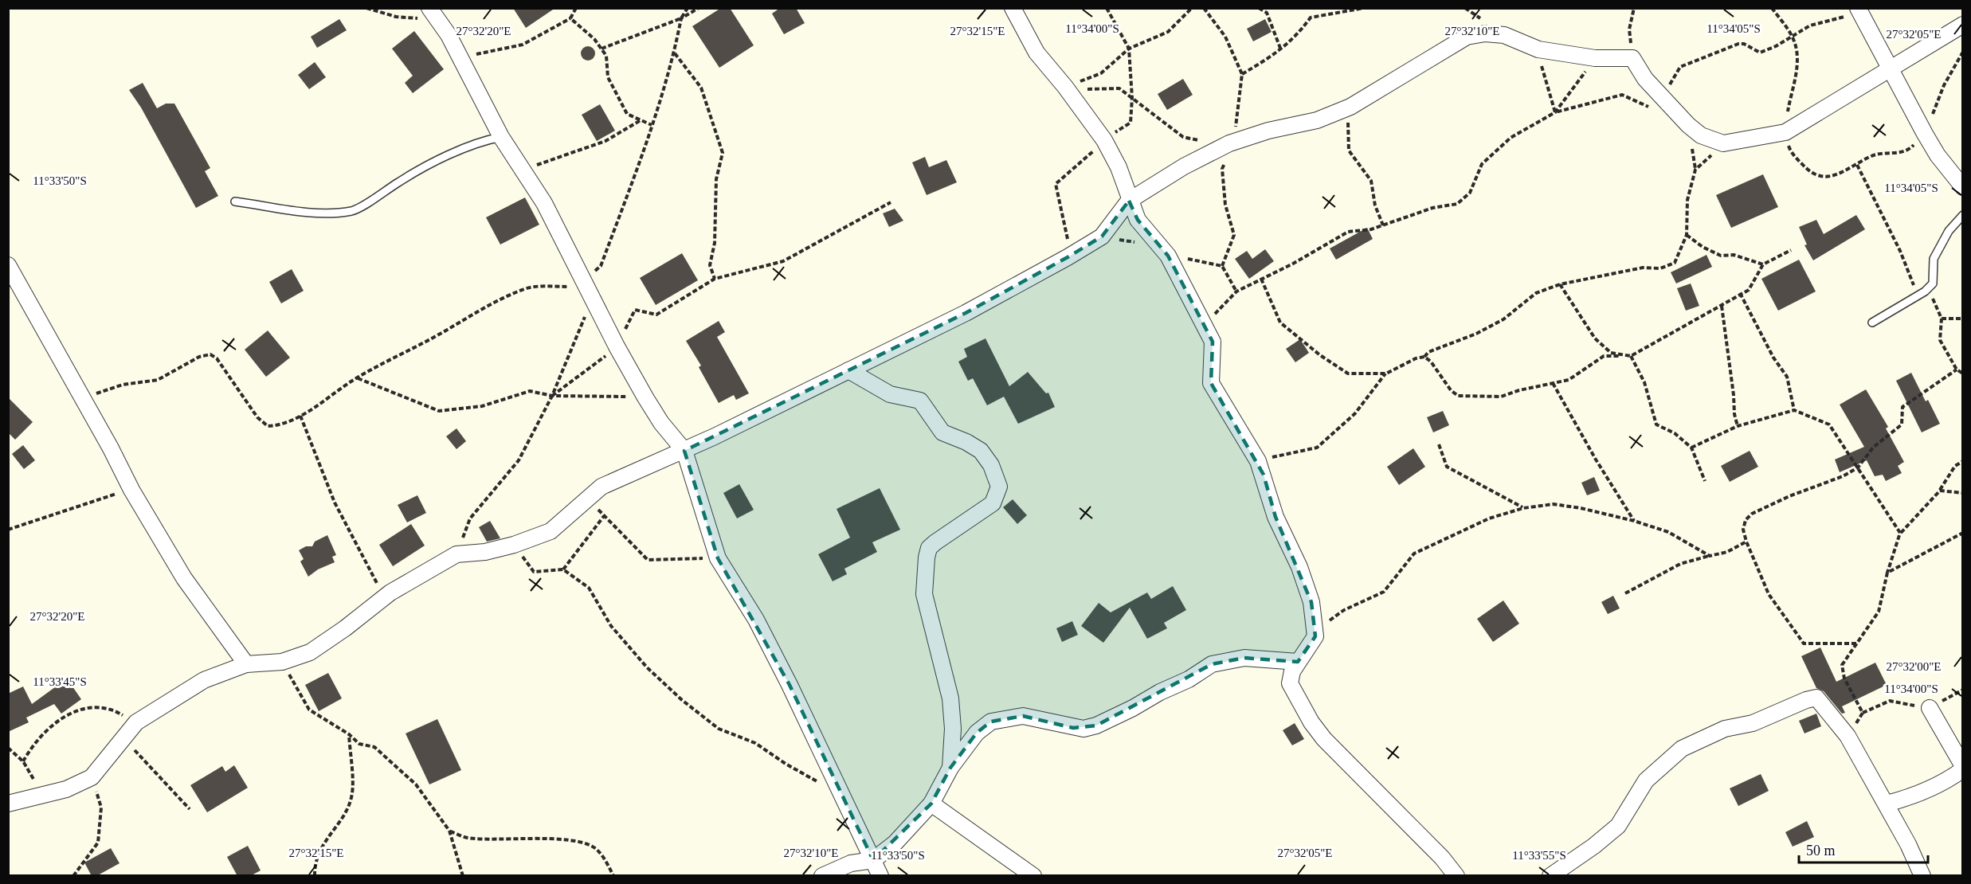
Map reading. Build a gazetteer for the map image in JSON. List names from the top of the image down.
{
  "scale_bar": "50 m",
  "coordinates": [
    "11°34'00\"S",
    "11°34'05\"S",
    "27°32'20\"E",
    "27°32'15\"E",
    "27°32'10\"E",
    "27°32'05\"E",
    "11°33'50\"S",
    "27°32'00\"E",
    "11°33'45\"S",
    "11°33'55\"S"
  ]
}
